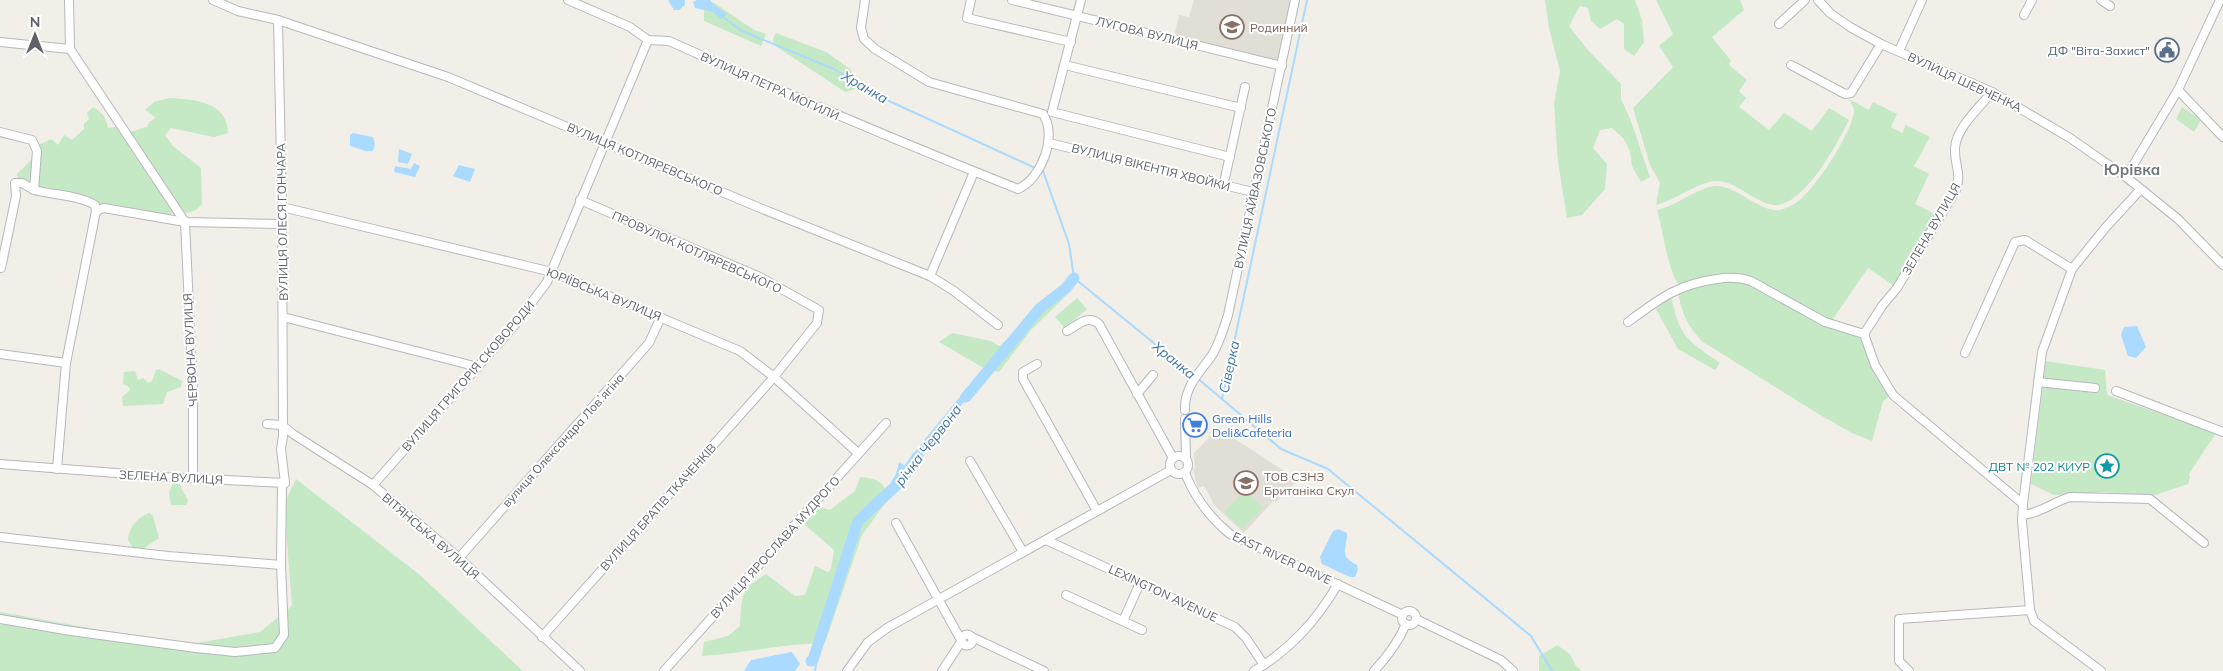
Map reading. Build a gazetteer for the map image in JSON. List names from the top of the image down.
{
  "streets": {
    "street": [
      "ЛУГОВА ВУЛИЦЯ",
      "ВУЛИЦЯ ШЕВЧЕНКА",
      "ВУЛИЦЯ ПЕТРА МОГИЛИ",
      "ВУЛИЦЯ КОТЛЯРЕВСЬКОГО",
      "ВУЛИЦЯ ВІКЕНТІЯ ХВОЙКИ",
      "ВУЛИЦЯ АЙВАЗОВСЬКОГО",
      "ВУЛИЦЯ ОЛЕСЯ ГОНЧАРА",
      "ЗЕЛЕНА ВУЛИЦЯ",
      "ПРОВУЛОК КОТЛЯРЕВСЬКОГО",
      "ЮРІЇВСЬКА ВУЛИЦЯ",
      "ЧЕРВОНА ВУЛИЦЯ",
      "ВУЛИЦЯ ГРИГОРІЯ СКОВОРОДИ",
      "вулиця Олександра Ловʼягіна",
      "ВУЛИЦЯ БРАТІВ ТКАЧЕНКІВ",
      "ВІТЯНСЬКА ВУЛИЦЯ",
      "ВУЛИЦЯ ЯРОСЛАВА МУДРОГО",
      "ЕАST RІVЕR DRIVE",
      "LEXINGTON AVENUE"
    ]
  },
  "crossings": [
    ["ЛУГОВА ВУЛИЦЯ", "ВУЛИЦЯ АЙВАЗОВСЬКОГО"],
    ["ВУЛИЦЯ ШЕВЧЕНКА", "ЗЕЛЕНА ВУЛИЦЯ"],
    ["ВУЛИЦЯ ПЕТРА МОГИЛИ", "ВУЛИЦЯ ВІКЕНТІЯ ХВОЙКИ"],
    ["ВУЛИЦЯ ПЕТРА МОГИЛИ", "ВУЛИЦЯ ГРИГОРІЯ СКОВОРОДИ"],
    ["ВУЛИЦЯ КОТЛЯРЕВСЬКОГО", "ВУЛИЦЯ ОЛЕСЯ ГОНЧАРА"],
    ["ВУЛИЦЯ КОТЛЯРЕВСЬКОГО", "ВУЛИЦЯ ГРИГОРІЯ СКОВОРОДИ"],
    ["ВУЛИЦЯ ВІКЕНТІЯ ХВОЙКИ", "ВУЛИЦЯ АЙВАЗОВСЬКОГО"],
    ["ВУЛИЦЯ ОЛЕСЯ ГОНЧАРА", "ЮРІЇВСЬКА ВУЛИЦЯ"],
    ["ВУЛИЦЯ ОЛЕСЯ ГОНЧАРА", "ВІТЯНСЬКА ВУЛИЦЯ"],
    ["ЗЕЛЕНА ВУЛИЦЯ", "ЧЕРВОНА ВУЛИЦЯ"],
    ["ПРОВУЛОК КОТЛЯРЕВСЬКОГО", "ЮРІЇВСЬКА ВУЛИЦЯ"],
    ["ПРОВУЛОК КОТЛЯРЕВСЬКОГО", "ВУЛИЦЯ ГРИГОРІЯ СКОВОРОДИ"],
    ["ПРОВУЛОК КОТЛЯРЕВСЬКОГО", "ВУЛИЦЯ БРАТІВ ТКАЧЕНКІВ"],
    ["ЮРІЇВСЬКА ВУЛИЦЯ", "ВУЛИЦЯ ГРИГОРІЯ СКОВОРОДИ"],
    ["ЮРІЇВСЬКА ВУЛИЦЯ", "вулиця Олександра Ловʼягіна"],
    ["ЮРІЇВСЬКА ВУЛИЦЯ", "ВУЛИЦЯ БРАТІВ ТКАЧЕНКІВ"],
    ["ЮРІЇВСЬКА ВУЛИЦЯ", "ВУЛИЦЯ ЯРОСЛАВА МУДРОГО"],
    ["ВУЛИЦЯ ГРИГОРІЯ СКОВОРОДИ", "ВІТЯНСЬКА ВУЛИЦЯ"],
    ["вулиця Олександра Ловʼягіна", "ВІТЯНСЬКА ВУЛИЦЯ"],
    ["ВУЛИЦЯ БРАТІВ ТКАЧЕНКІВ", "ВІТЯНСЬКА ВУЛИЦЯ"]
  ],
  "districts": ["Юрівка"],
  "water": ["Хранка", "Сіверка", "річка Червона"],
  "places": {
    "school or university": ["Родинний", "ТОВ СЗНЗ Британіка Скул"],
    "public building": ["ДФ \"Віта-Захист\""],
    "supermarket": ["Green Hills Deli&Cafeteria"],
    "place": ["ДВТ № 202 КИУР"]
  },
  "north": "top"
}
